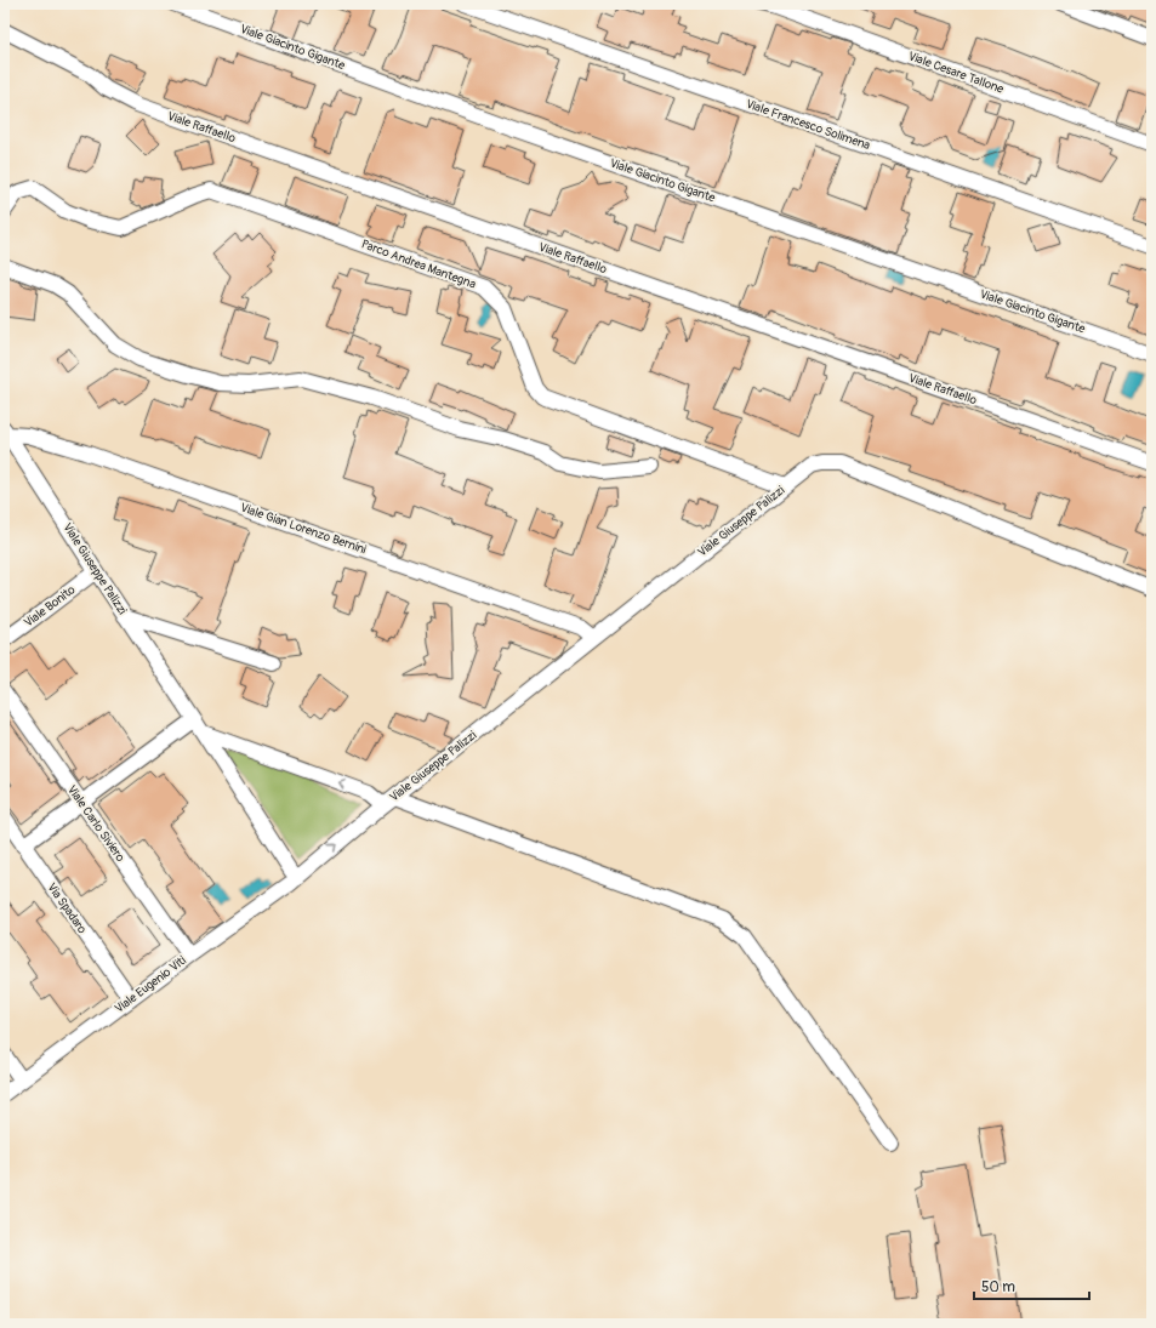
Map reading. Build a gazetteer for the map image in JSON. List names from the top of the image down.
{
  "streets": {
    "street": [
      "Viale Giacinto Gigante",
      "Viale Cesare Tallone",
      "Viale Francesco Solimena",
      "Viale Raffaello",
      "Parco Andrea Mantegna",
      "Viale Giuseppe Palizzi",
      "Viale Gian Lorenzo Bernini",
      "Viale Bonito",
      "Viale Carlo Siviero",
      "Via Spadaro",
      "Viale Eugenio Viti"
    ]
  },
  "crossings": [
    ["Parco Andrea Mantegna", "Viale Giuseppe Palizzi"],
    ["Viale Giuseppe Palizzi", "Viale Gian Lorenzo Bernini"],
    ["Viale Giuseppe Palizzi", "Viale Bonito"],
    ["Viale Giuseppe Palizzi", "Viale Eugenio Viti"],
    ["Viale Carlo Siviero", "Viale Eugenio Viti"],
    ["Via Spadaro", "Viale Eugenio Viti"]
  ],
  "scale_bar": "50 m"
}
